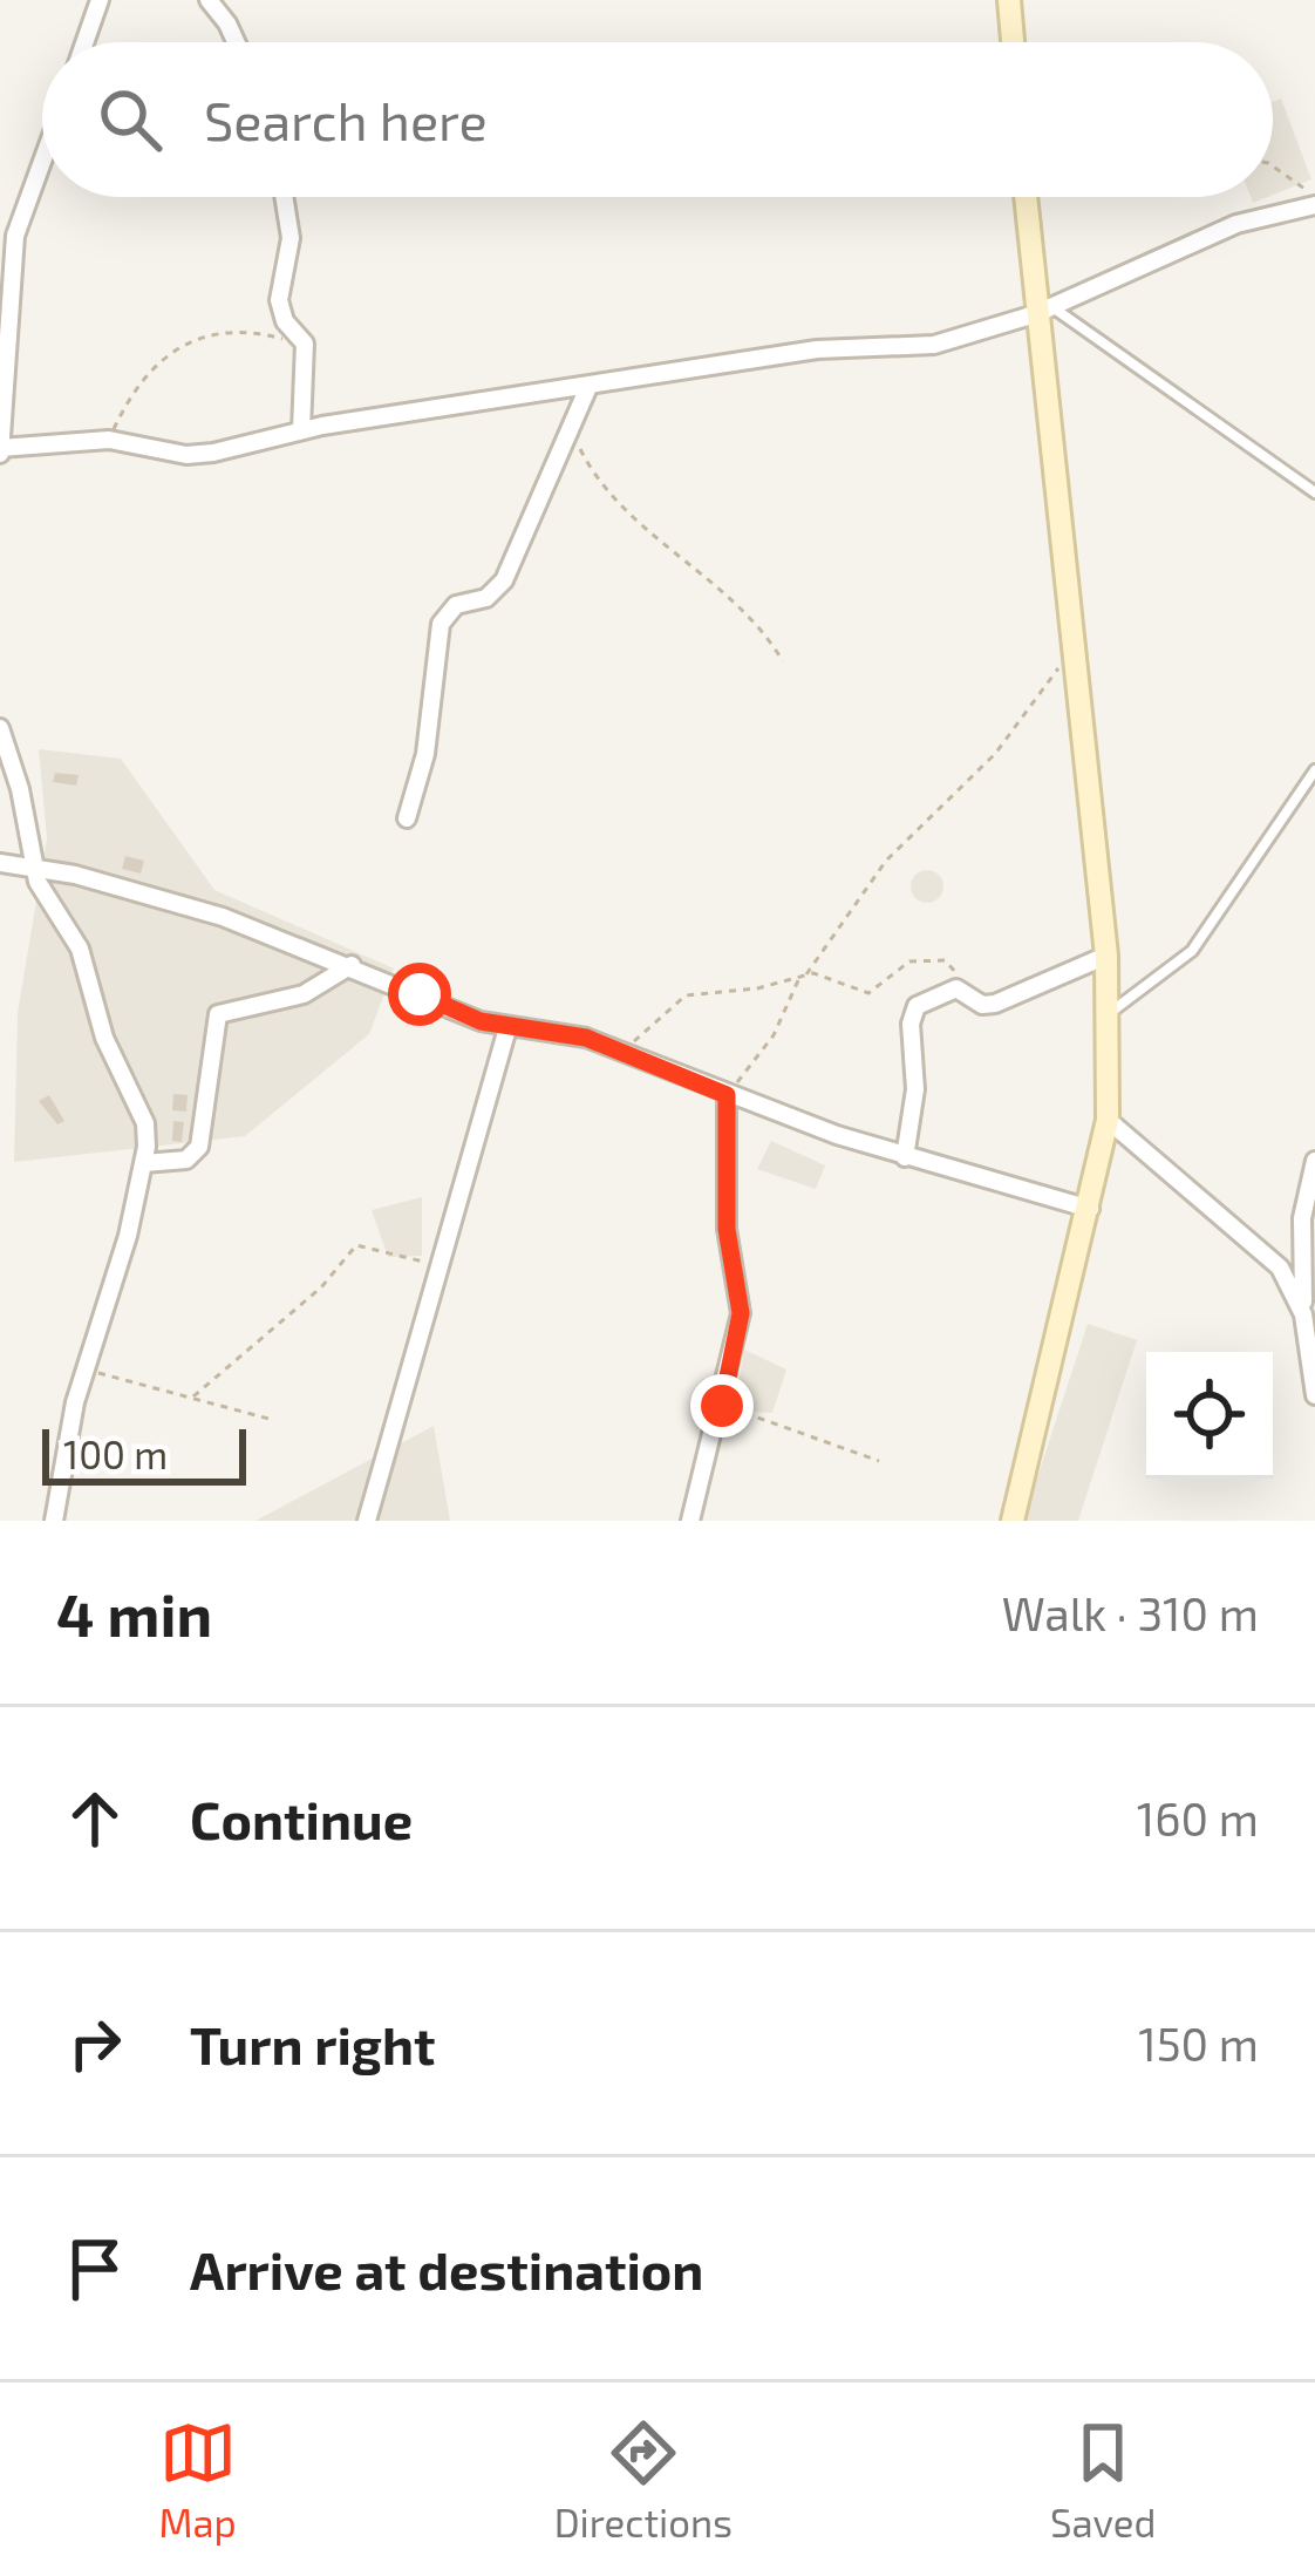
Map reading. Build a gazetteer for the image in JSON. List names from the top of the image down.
{
  "scale_bar": "100 m",
  "page": {
    "search": "Search here",
    "scale": "100 m",
    "heading": ["4 min", "Walk · 310 m"],
    "list": [
      ["Continue", "160 m"],
      ["Turn right", "150 m"],
      "Arrive at destination"
    ],
    "nav": ["Map", "Directions", "Saved"]
  }
}
